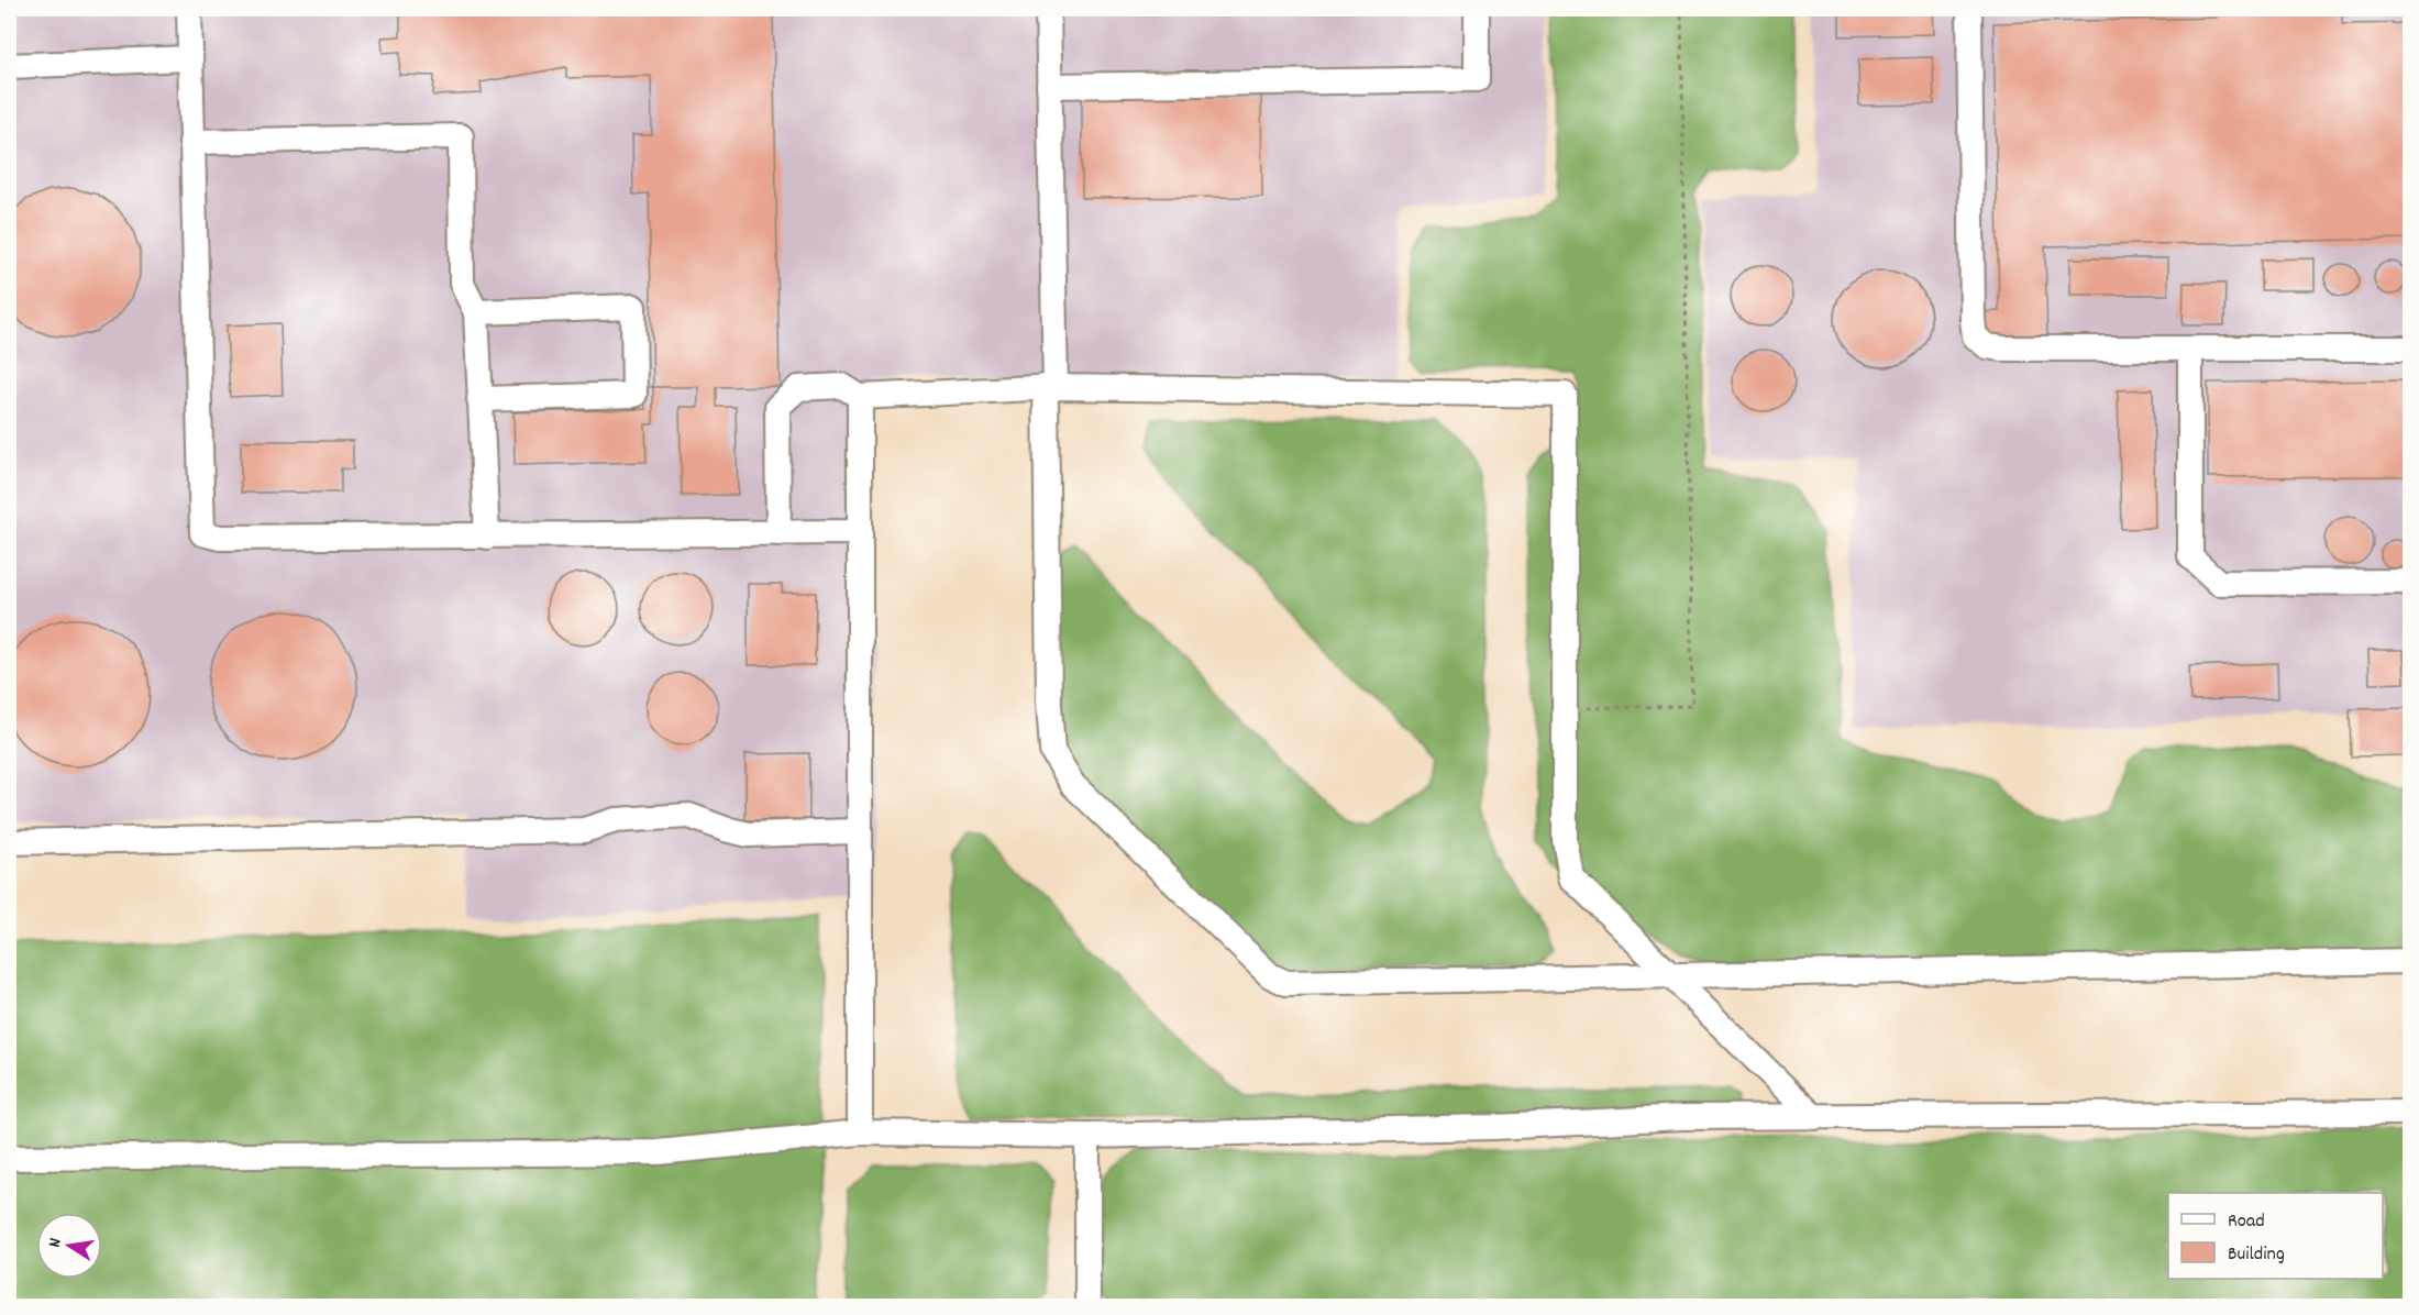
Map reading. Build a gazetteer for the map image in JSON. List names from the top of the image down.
{
  "legend": ["Road", "Building"],
  "north": "left"
}
